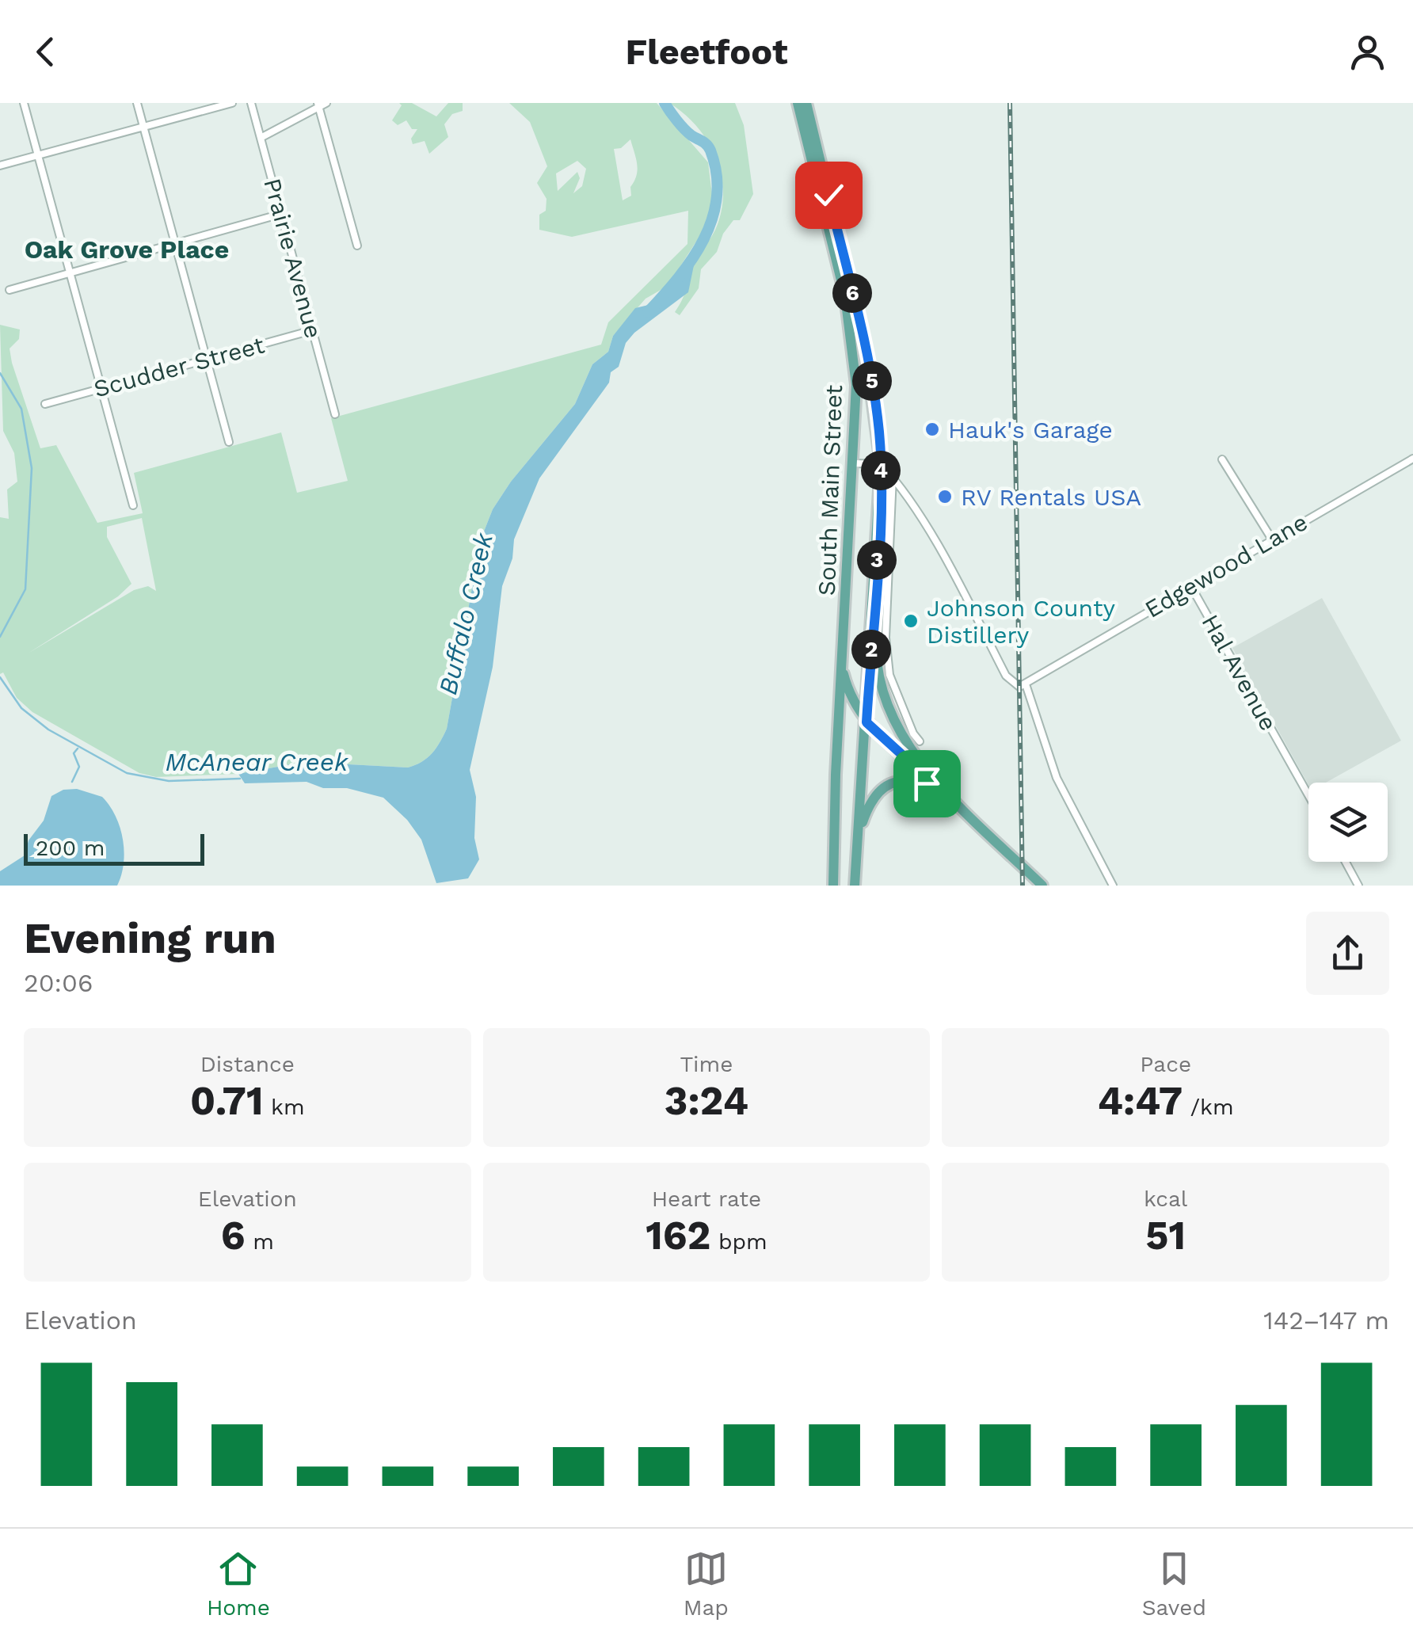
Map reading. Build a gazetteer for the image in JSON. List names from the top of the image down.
{
  "streets": {
    "main road": ["South Main Street"],
    "street": [
      "Prairie Avenue",
      "Scudder Street",
      "Edgewood Lane",
      "Hal Avenue"
    ]
  },
  "crossings": [
    ["Prairie Avenue", "Scudder Street"],
    ["Edgewood Lane", "Hal Avenue"]
  ],
  "districts": ["Oak Grove Place"],
  "water": ["Buffalo Creek", "McAnear Creek"],
  "places": ["Hauk's Garage", "RV Rentals USA", "Johnson County Distillery"],
  "scale_bar": "200 m",
  "page": {
    "header": "Fleetfoot",
    "pins": [
      "6",
      "5",
      "4",
      "3",
      "2"
    ],
    "scale": "200 m",
    "heading": ["Evening run", "20:06"],
    "stats": [
      ["Distance", "0.71 km"],
      ["Time", "3:24"],
      ["Pace", "4:47 /km"],
      ["Elevation", "6 m"],
      ["Heart rate", "162 bpm"],
      ["kcal", "51"]
    ],
    "chart": ["Elevation", "142–147 m"],
    "tabs": ["Home", "Map", "Saved"]
  }
}
